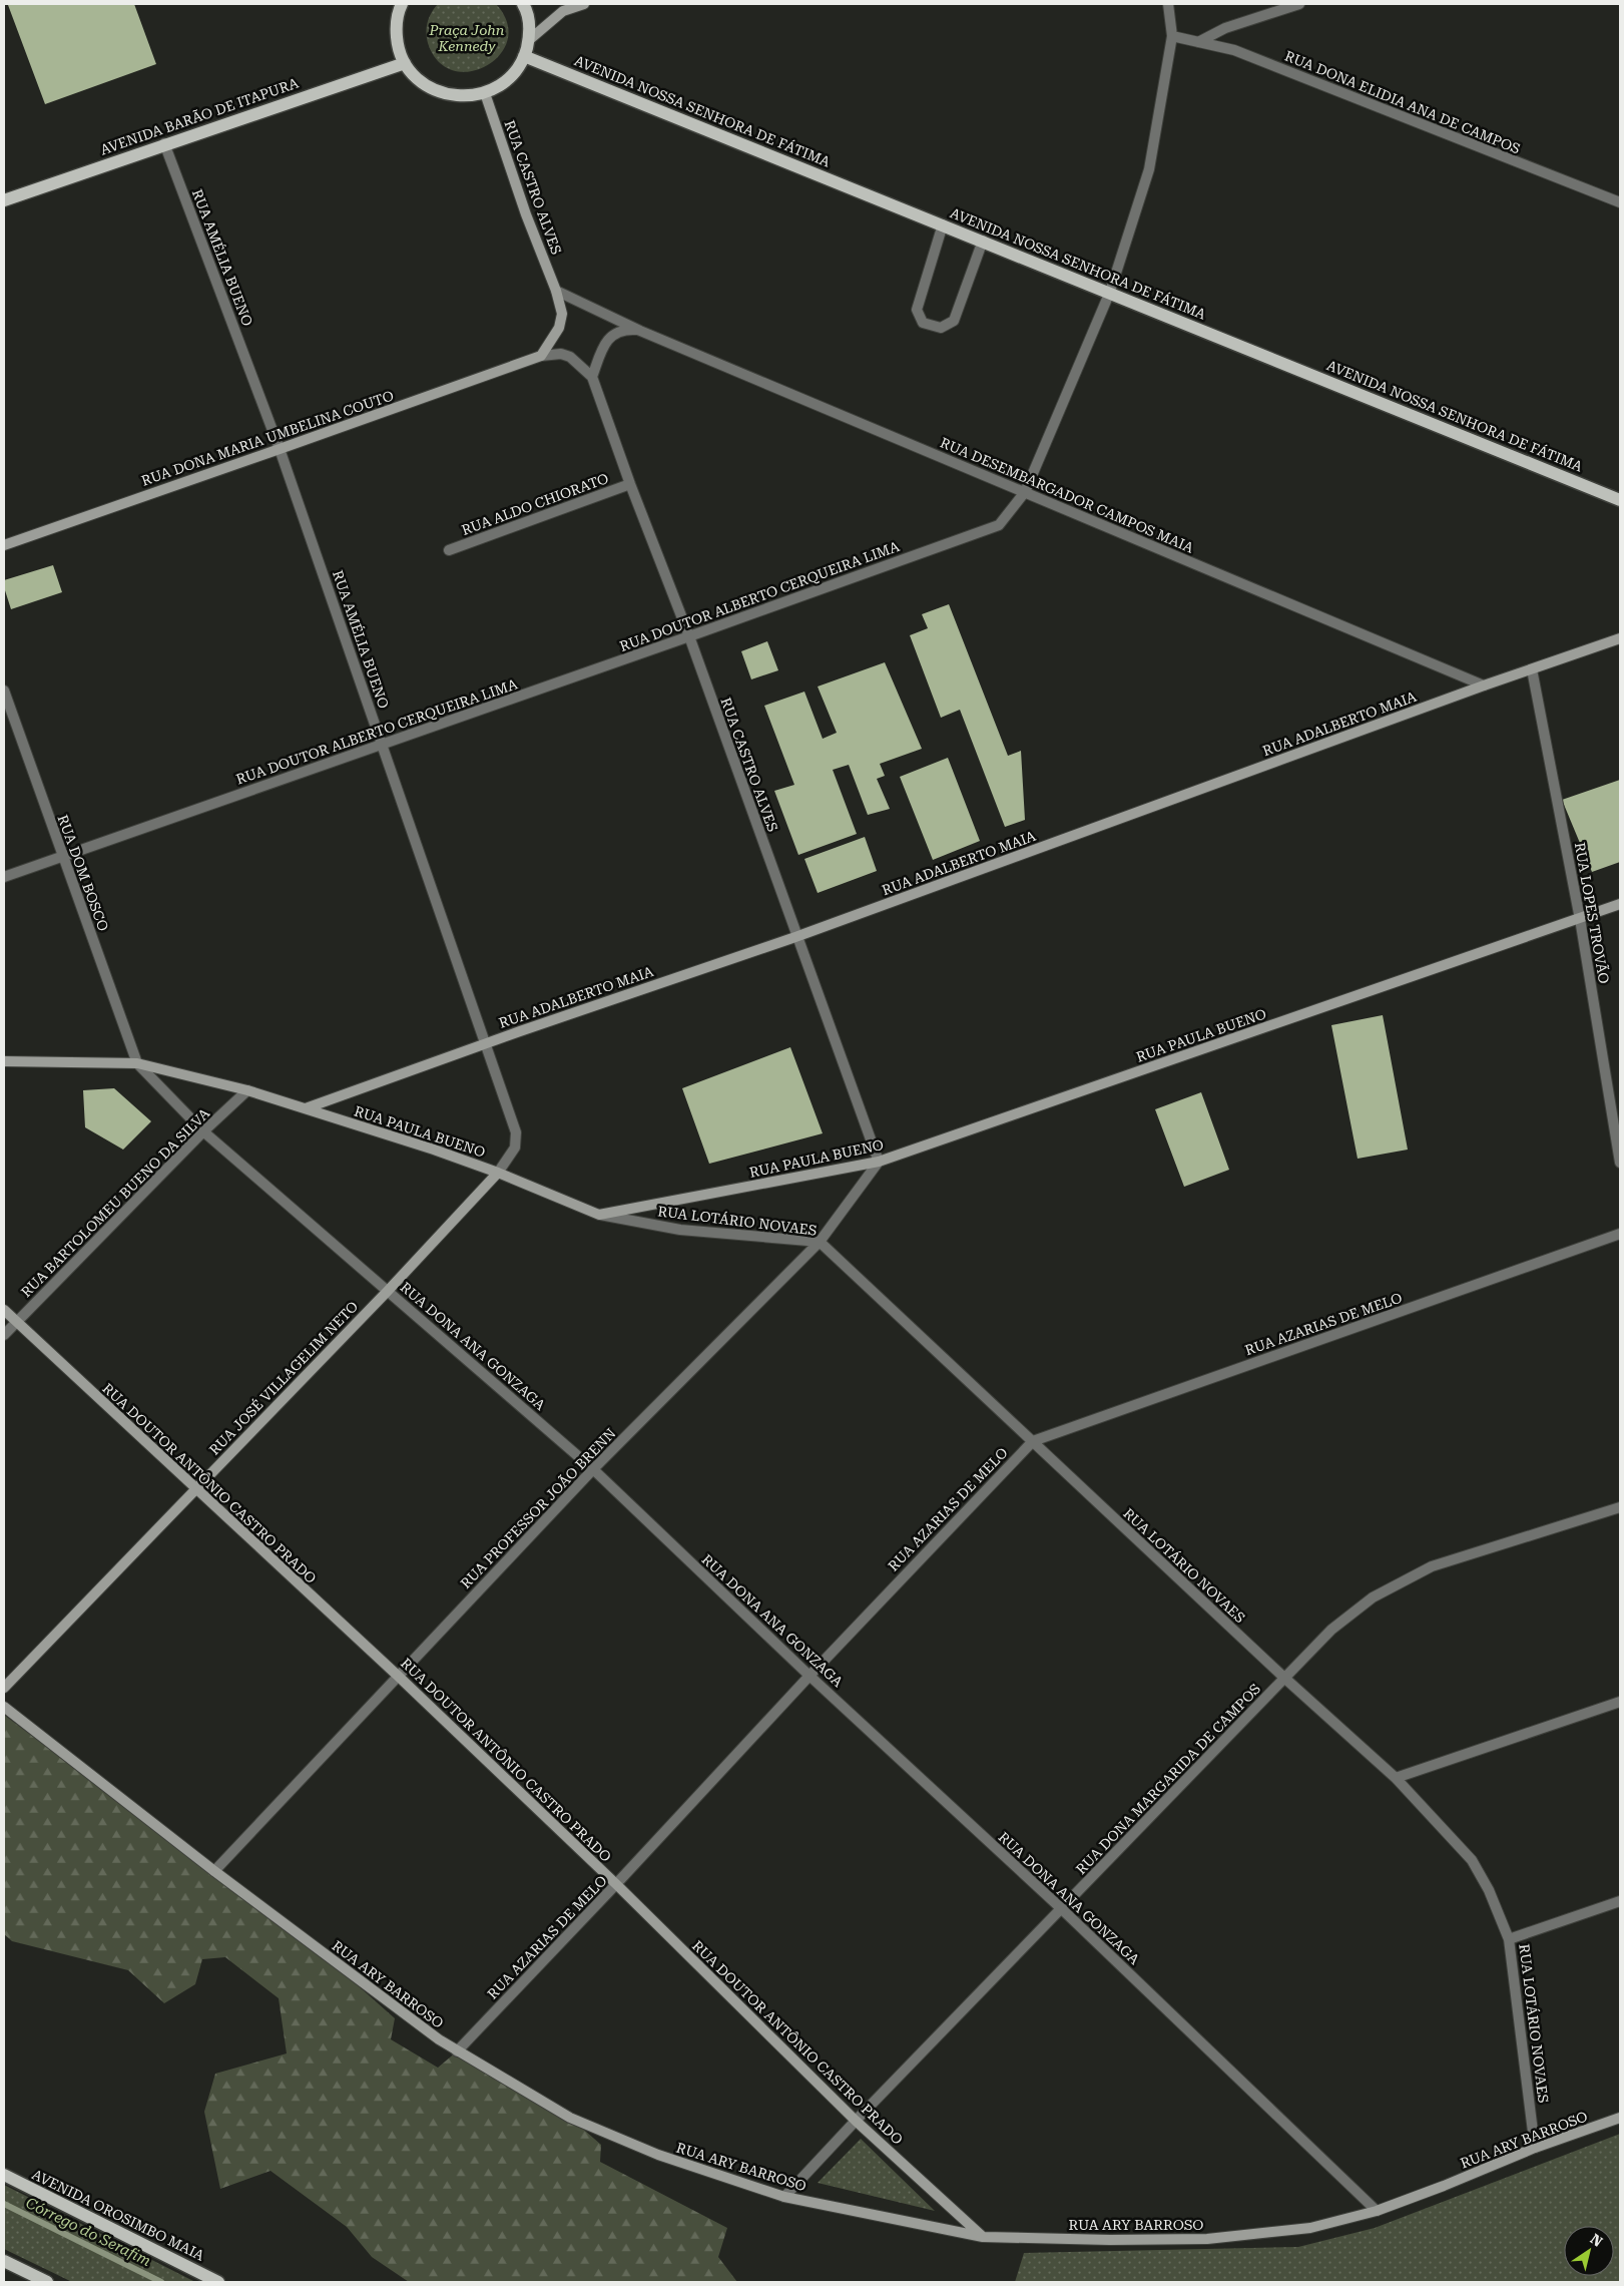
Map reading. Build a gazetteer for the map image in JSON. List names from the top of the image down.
{
  "streets": {
    "main road": [
      "AVENIDA NOSSA SENHORA DE FÁTIMA",
      "AVENIDA BARÃO DE ITAPURA",
      "RUA CASTRO ALVES",
      "RUA DONA MARIA UMBELINA COUTO",
      "RUA ADALBERTO MAIA",
      "RUA PAULA BUENO",
      "RUA JOSÉ VILLAGELIM NETO",
      "RUA DOUTOR ANTÔNIO CASTRO PRADO",
      "RUA ARY BARROSO",
      "AVENIDA OROSIMBO MAIA"
    ],
    "street": [
      "RUA DONA ELIDIA ANA DE CAMPOS",
      "RUA AMÉLIA BUENO",
      "RUA DESEMBARGADOR CAMPOS MAIA",
      "RUA ALDO CHIORATO",
      "RUA DOUTOR ALBERTO CERQUEIRA LIMA",
      "RUA DOM BOSCO",
      "RUA LOPES TROVÃO",
      "RUA BARTOLOMEU BUENO DA SILVA",
      "RUA LOTÁRIO NOVAES",
      "RUA AZARIAS DE MELO",
      "RUA DONA ANA GONZAGA",
      "RUA PROFESSOR JOÃO BRENN",
      "RUA DONA MARGARIDA DE CAMPOS"
    ]
  },
  "crossings": [
    ["RUA DONA ELIDIA ANA DE CAMPOS", "RUA DOUTOR ALBERTO CERQUEIRA LIMA"],
    ["AVENIDA NOSSA SENHORA DE FÁTIMA", "RUA DOUTOR ALBERTO CERQUEIRA LIMA"],
    ["AVENIDA BARÃO DE ITAPURA", "RUA AMÉLIA BUENO"],
    ["RUA CASTRO ALVES", "RUA DONA MARIA UMBELINA COUTO"],
    ["RUA CASTRO ALVES", "RUA ALDO CHIORATO"],
    ["RUA CASTRO ALVES", "RUA DOUTOR ALBERTO CERQUEIRA LIMA"],
    ["RUA CASTRO ALVES", "RUA ADALBERTO MAIA"],
    ["RUA CASTRO ALVES", "RUA PAULA BUENO"],
    ["RUA CASTRO ALVES", "RUA PROFESSOR JOÃO BRENN"],
    ["RUA AMÉLIA BUENO", "RUA DONA MARIA UMBELINA COUTO"],
    ["RUA AMÉLIA BUENO", "RUA DOUTOR ALBERTO CERQUEIRA LIMA"],
    ["RUA AMÉLIA BUENO", "RUA ADALBERTO MAIA"],
    ["RUA AMÉLIA BUENO", "RUA PAULA BUENO"],
    ["RUA AMÉLIA BUENO", "RUA JOSÉ VILLAGELIM NETO"],
    ["RUA DESEMBARGADOR CAMPOS MAIA", "RUA DOUTOR ALBERTO CERQUEIRA LIMA"],
    ["RUA DESEMBARGADOR CAMPOS MAIA", "RUA ADALBERTO MAIA"],
    ["RUA DOUTOR ALBERTO CERQUEIRA LIMA", "RUA DOM BOSCO"],
    ["RUA ADALBERTO MAIA", "RUA LOPES TROVÃO"],
    ["RUA ADALBERTO MAIA", "RUA PAULA BUENO"],
    ["RUA DOM BOSCO", "RUA PAULA BUENO"],
    ["RUA DOM BOSCO", "RUA DONA ANA GONZAGA"],
    ["RUA LOPES TROVÃO", "RUA PAULA BUENO"],
    ["RUA PAULA BUENO", "RUA BARTOLOMEU BUENO DA SILVA"],
    ["RUA PAULA BUENO", "RUA LOTÁRIO NOVAES"],
    ["RUA PAULA BUENO", "RUA DONA ANA GONZAGA"],
    ["RUA PAULA BUENO", "RUA JOSÉ VILLAGELIM NETO"],
    ["RUA PAULA BUENO", "RUA PROFESSOR JOÃO BRENN"],
    ["RUA BARTOLOMEU BUENO DA SILVA", "RUA DONA ANA GONZAGA"],
    ["RUA BARTOLOMEU BUENO DA SILVA", "RUA DOUTOR ANTÔNIO CASTRO PRADO"],
    ["RUA LOTÁRIO NOVAES", "RUA AZARIAS DE MELO"],
    ["RUA LOTÁRIO NOVAES", "RUA PROFESSOR JOÃO BRENN"],
    ["RUA LOTÁRIO NOVAES", "RUA DONA MARGARIDA DE CAMPOS"],
    ["RUA LOTÁRIO NOVAES", "RUA ARY BARROSO"],
    ["RUA AZARIAS DE MELO", "RUA DONA ANA GONZAGA"],
    ["RUA AZARIAS DE MELO", "RUA DOUTOR ANTÔNIO CASTRO PRADO"],
    ["RUA AZARIAS DE MELO", "RUA ARY BARROSO"],
    ["RUA DONA ANA GONZAGA", "RUA JOSÉ VILLAGELIM NETO"],
    ["RUA DONA ANA GONZAGA", "RUA PROFESSOR JOÃO BRENN"],
    ["RUA DONA ANA GONZAGA", "RUA DONA MARGARIDA DE CAMPOS"],
    ["RUA DONA ANA GONZAGA", "RUA ARY BARROSO"],
    ["RUA JOSÉ VILLAGELIM NETO", "RUA DOUTOR ANTÔNIO CASTRO PRADO"],
    ["RUA DOUTOR ANTÔNIO CASTRO PRADO", "RUA PROFESSOR JOÃO BRENN"],
    ["RUA DOUTOR ANTÔNIO CASTRO PRADO", "RUA DONA MARGARIDA DE CAMPOS"],
    ["RUA DOUTOR ANTÔNIO CASTRO PRADO", "RUA ARY BARROSO"],
    ["RUA PROFESSOR JOÃO BRENN", "RUA ARY BARROSO"],
    ["RUA DONA MARGARIDA DE CAMPOS", "RUA ARY BARROSO"]
  ],
  "water": ["Córrego do Serafim"],
  "parks": ["Praça John Kennedy"],
  "north": "top right"
}
